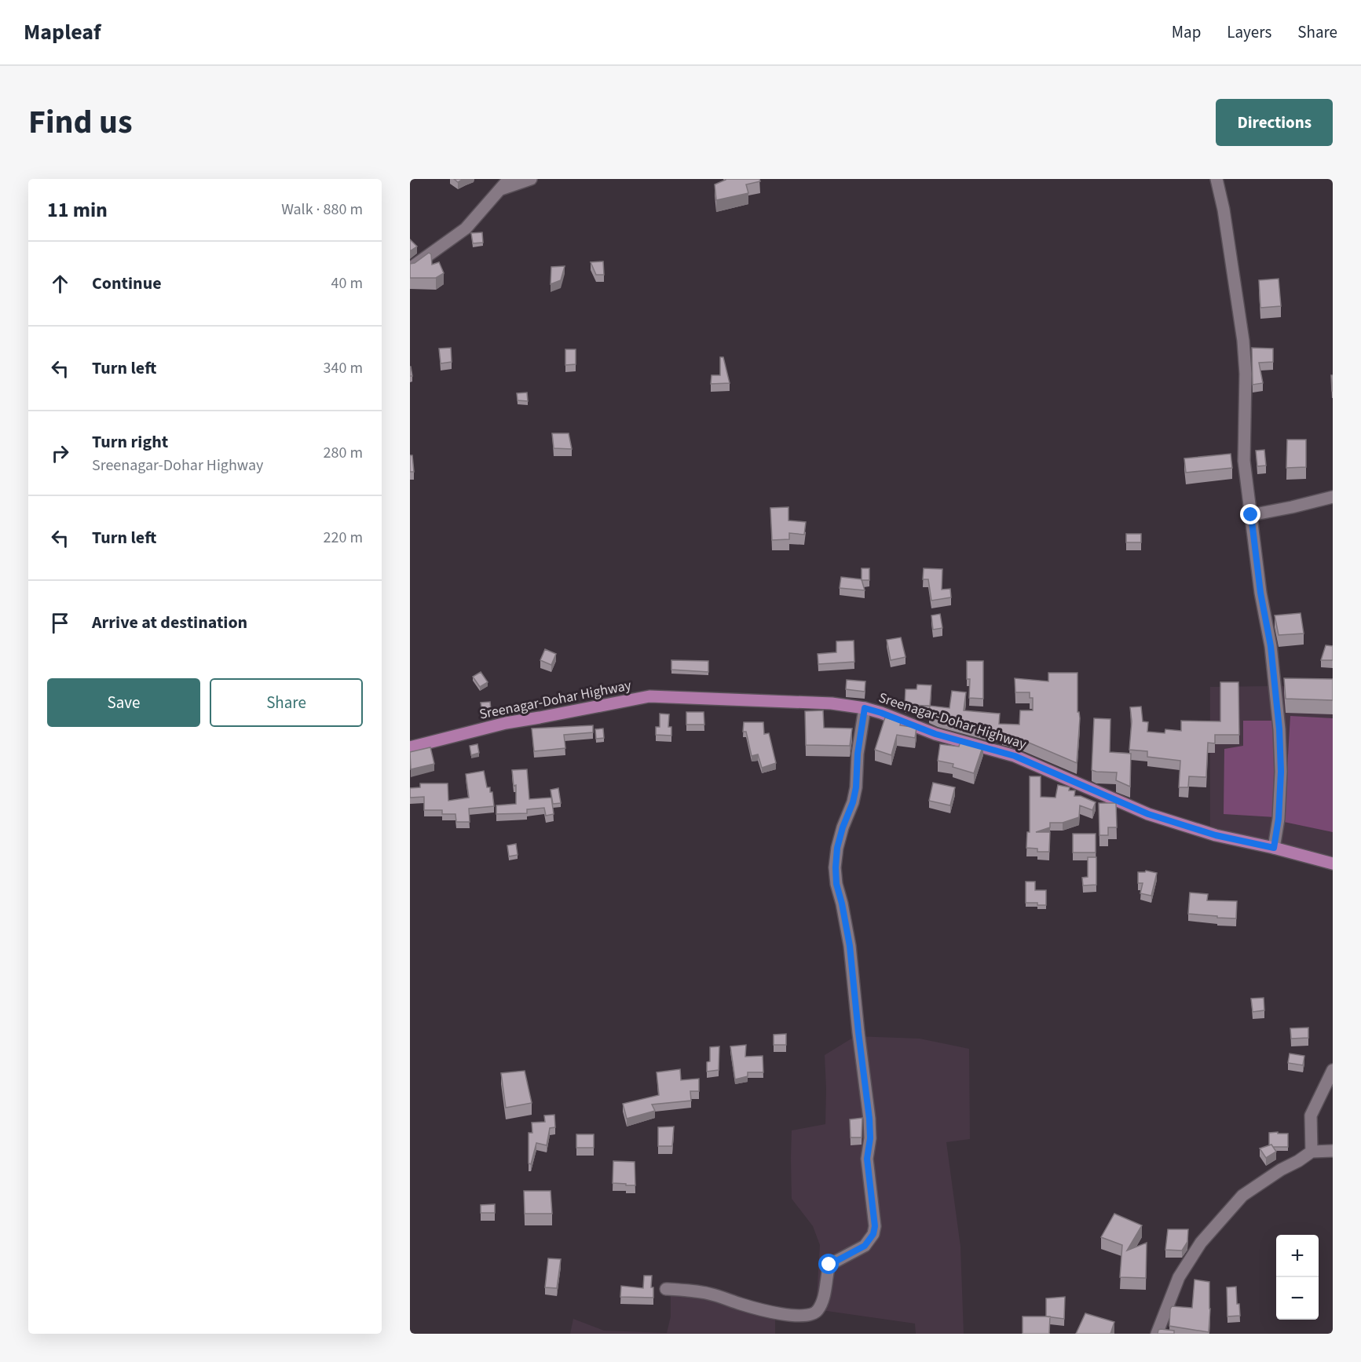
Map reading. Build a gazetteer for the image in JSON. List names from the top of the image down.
{
  "streets": {
    "main road": ["Sreenagar-Dohar Highway"]
  },
  "page": {
    "header": "Mapleaf",
    "nav": ["Map", "Layers", "Share"],
    "title": "Find us",
    "buttons": [
      "Directions",
      ["Save", "Share"]
    ],
    "heading": ["11 min", "Walk · 880 m"],
    "list": [
      ["Continue", "40 m"],
      ["Turn left", "340 m"],
      ["Turn right", "Sreenagar-Dohar Highway", "280 m"],
      ["Turn left", "220 m"],
      "Arrive at destination"
    ],
    "map_buttons": ["+", "−"]
  }
}
